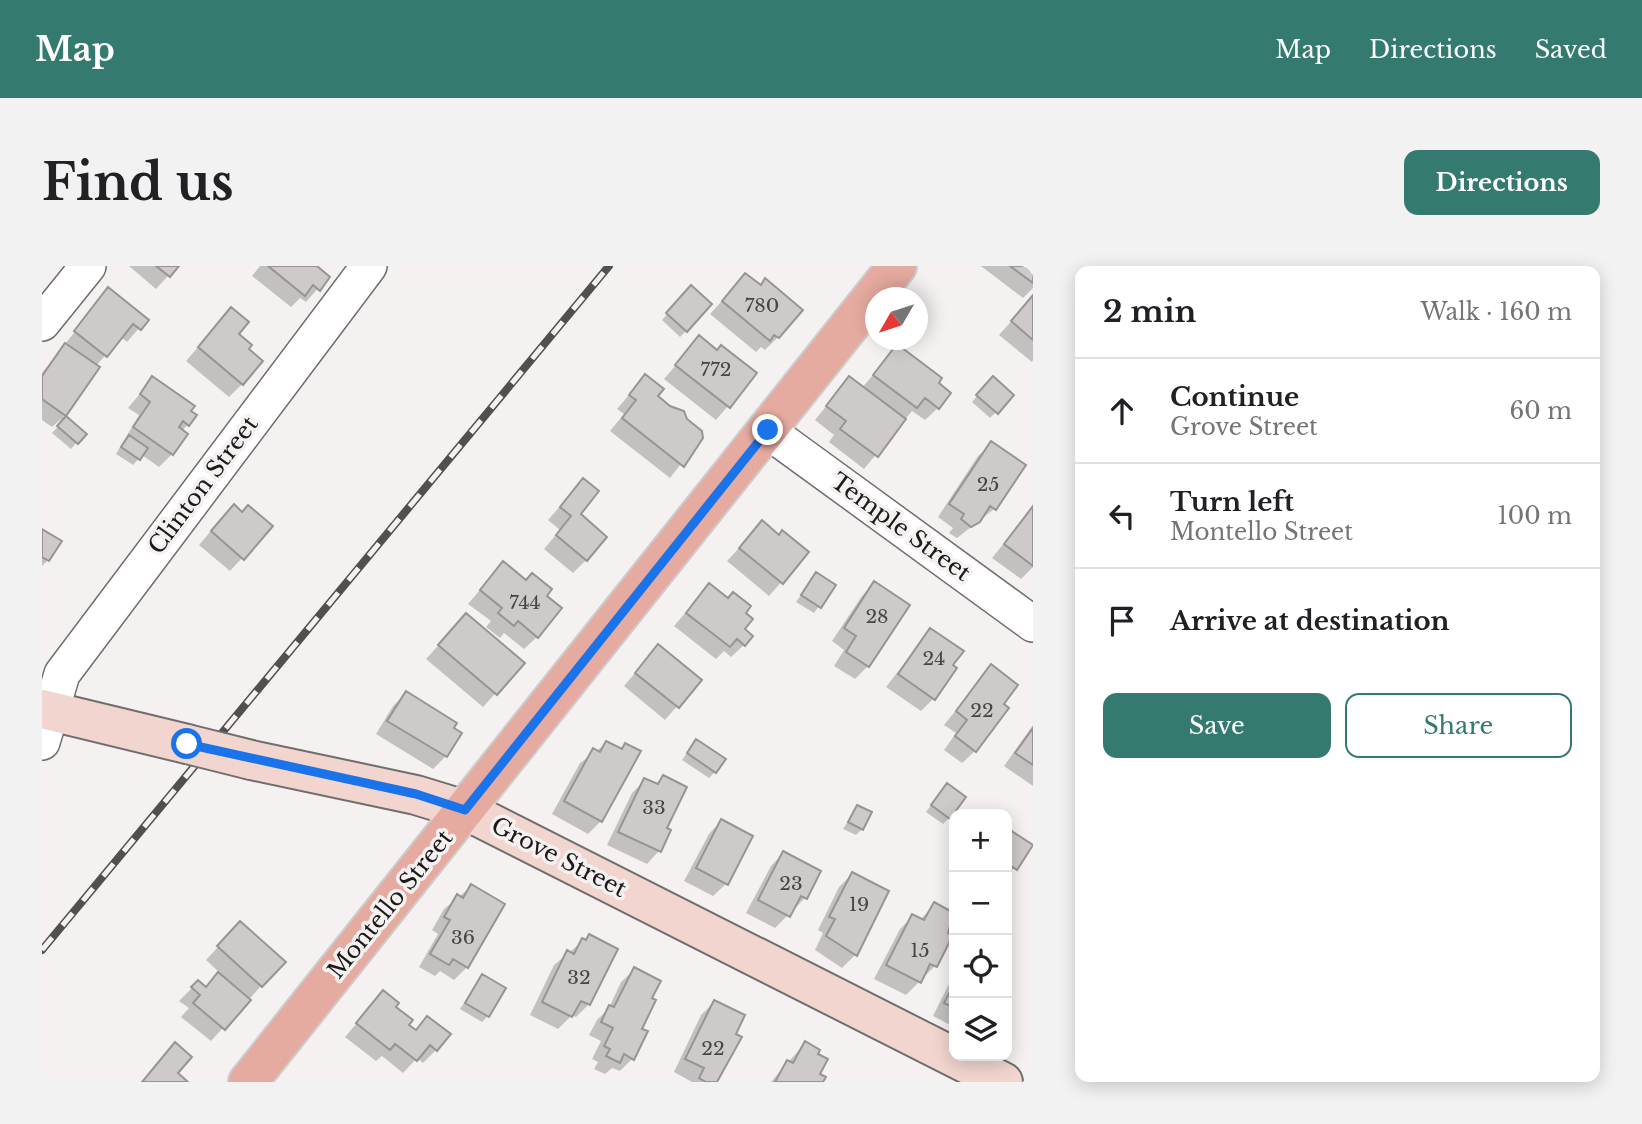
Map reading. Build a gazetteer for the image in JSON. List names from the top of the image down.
{
  "streets": {
    "main road": ["Grove Street", "Montello Street"],
    "street": ["Clinton Street", "Temple Street"]
  },
  "crossings": [
    ["Clinton Street", "Grove Street"],
    ["Temple Street", "Montello Street"],
    ["Grove Street", "Montello Street"]
  ],
  "house_numbers": [
    "780",
    "772",
    "25",
    "744",
    "28",
    "24",
    "22",
    "33",
    "23",
    "19",
    "36",
    "15",
    "32",
    "22"
  ],
  "north": "bottom left",
  "page": {
    "header": "Map",
    "nav": ["Map", "Directions", "Saved"],
    "buttons": [
      "Directions",
      ["Save", "Share"]
    ],
    "title": "Find us",
    "heading": ["2 min", "Walk · 160 m"],
    "list": [
      ["Continue", "Grove Street", "60 m"],
      ["Turn left", "Montello Street", "100 m"],
      "Arrive at destination"
    ],
    "map_buttons": ["+", "−"]
  }
}
